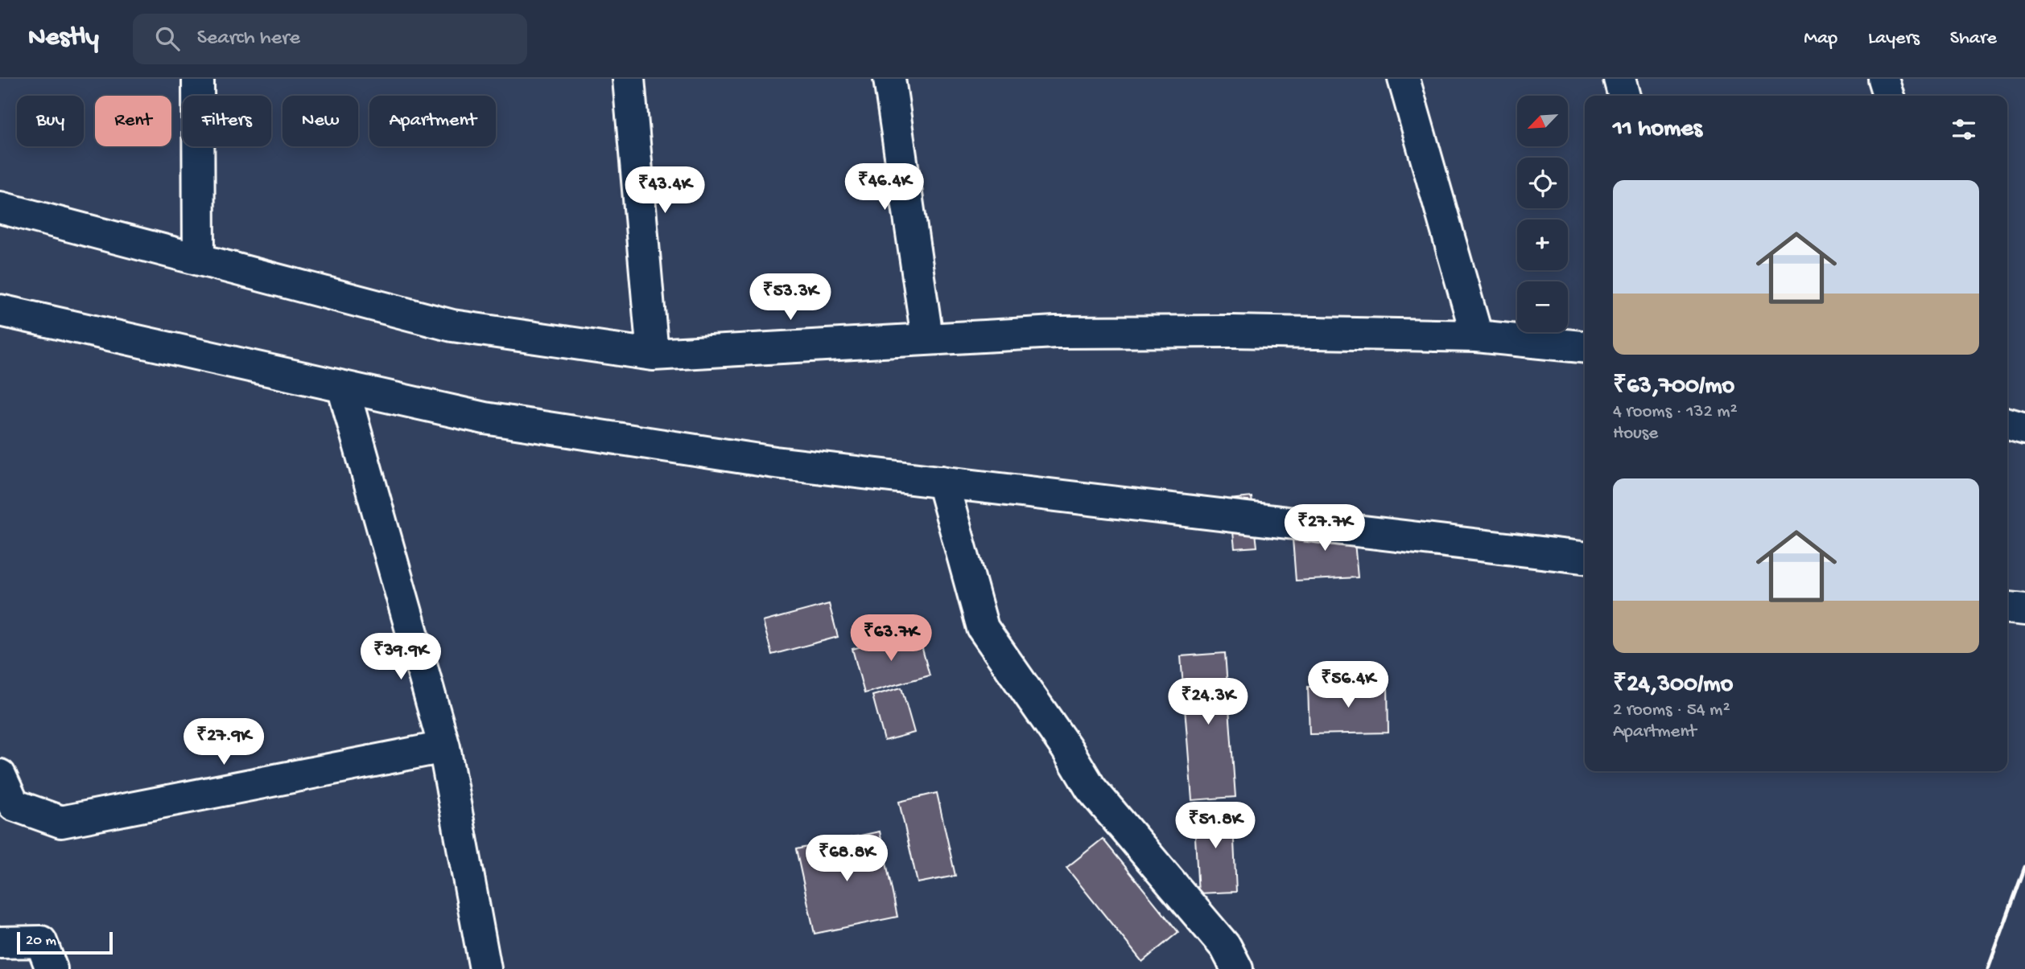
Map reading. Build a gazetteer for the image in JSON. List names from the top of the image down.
{
  "scale_bar": "20 m",
  "north": "bottom left",
  "page": {
    "header": "Nestly",
    "search": "Search here",
    "nav": ["Map", "Layers", "Share"],
    "map_buttons": ["+", "−"],
    "chip": [
      "Buy",
      "Rent",
      "Filters",
      "New",
      "Apartment"
    ],
    "heading": "11 homes",
    "price": [
      "₹46.4K",
      "₹43.4K",
      "₹53.3K",
      "₹27.7K",
      "₹63.7K",
      "₹39.9K",
      "₹56.4K",
      "₹24.3K",
      "₹27.9K",
      "₹51.8K",
      "₹68.8K"
    ],
    "list": [
      {
        "name": "₹63,700/mo",
        "note": "4 rooms · 132 m² · House"
      },
      {
        "name": "₹24,300/mo",
        "note": "2 rooms · 54 m² · Apartment"
      }
    ],
    "scale": "20 m"
  }
}
